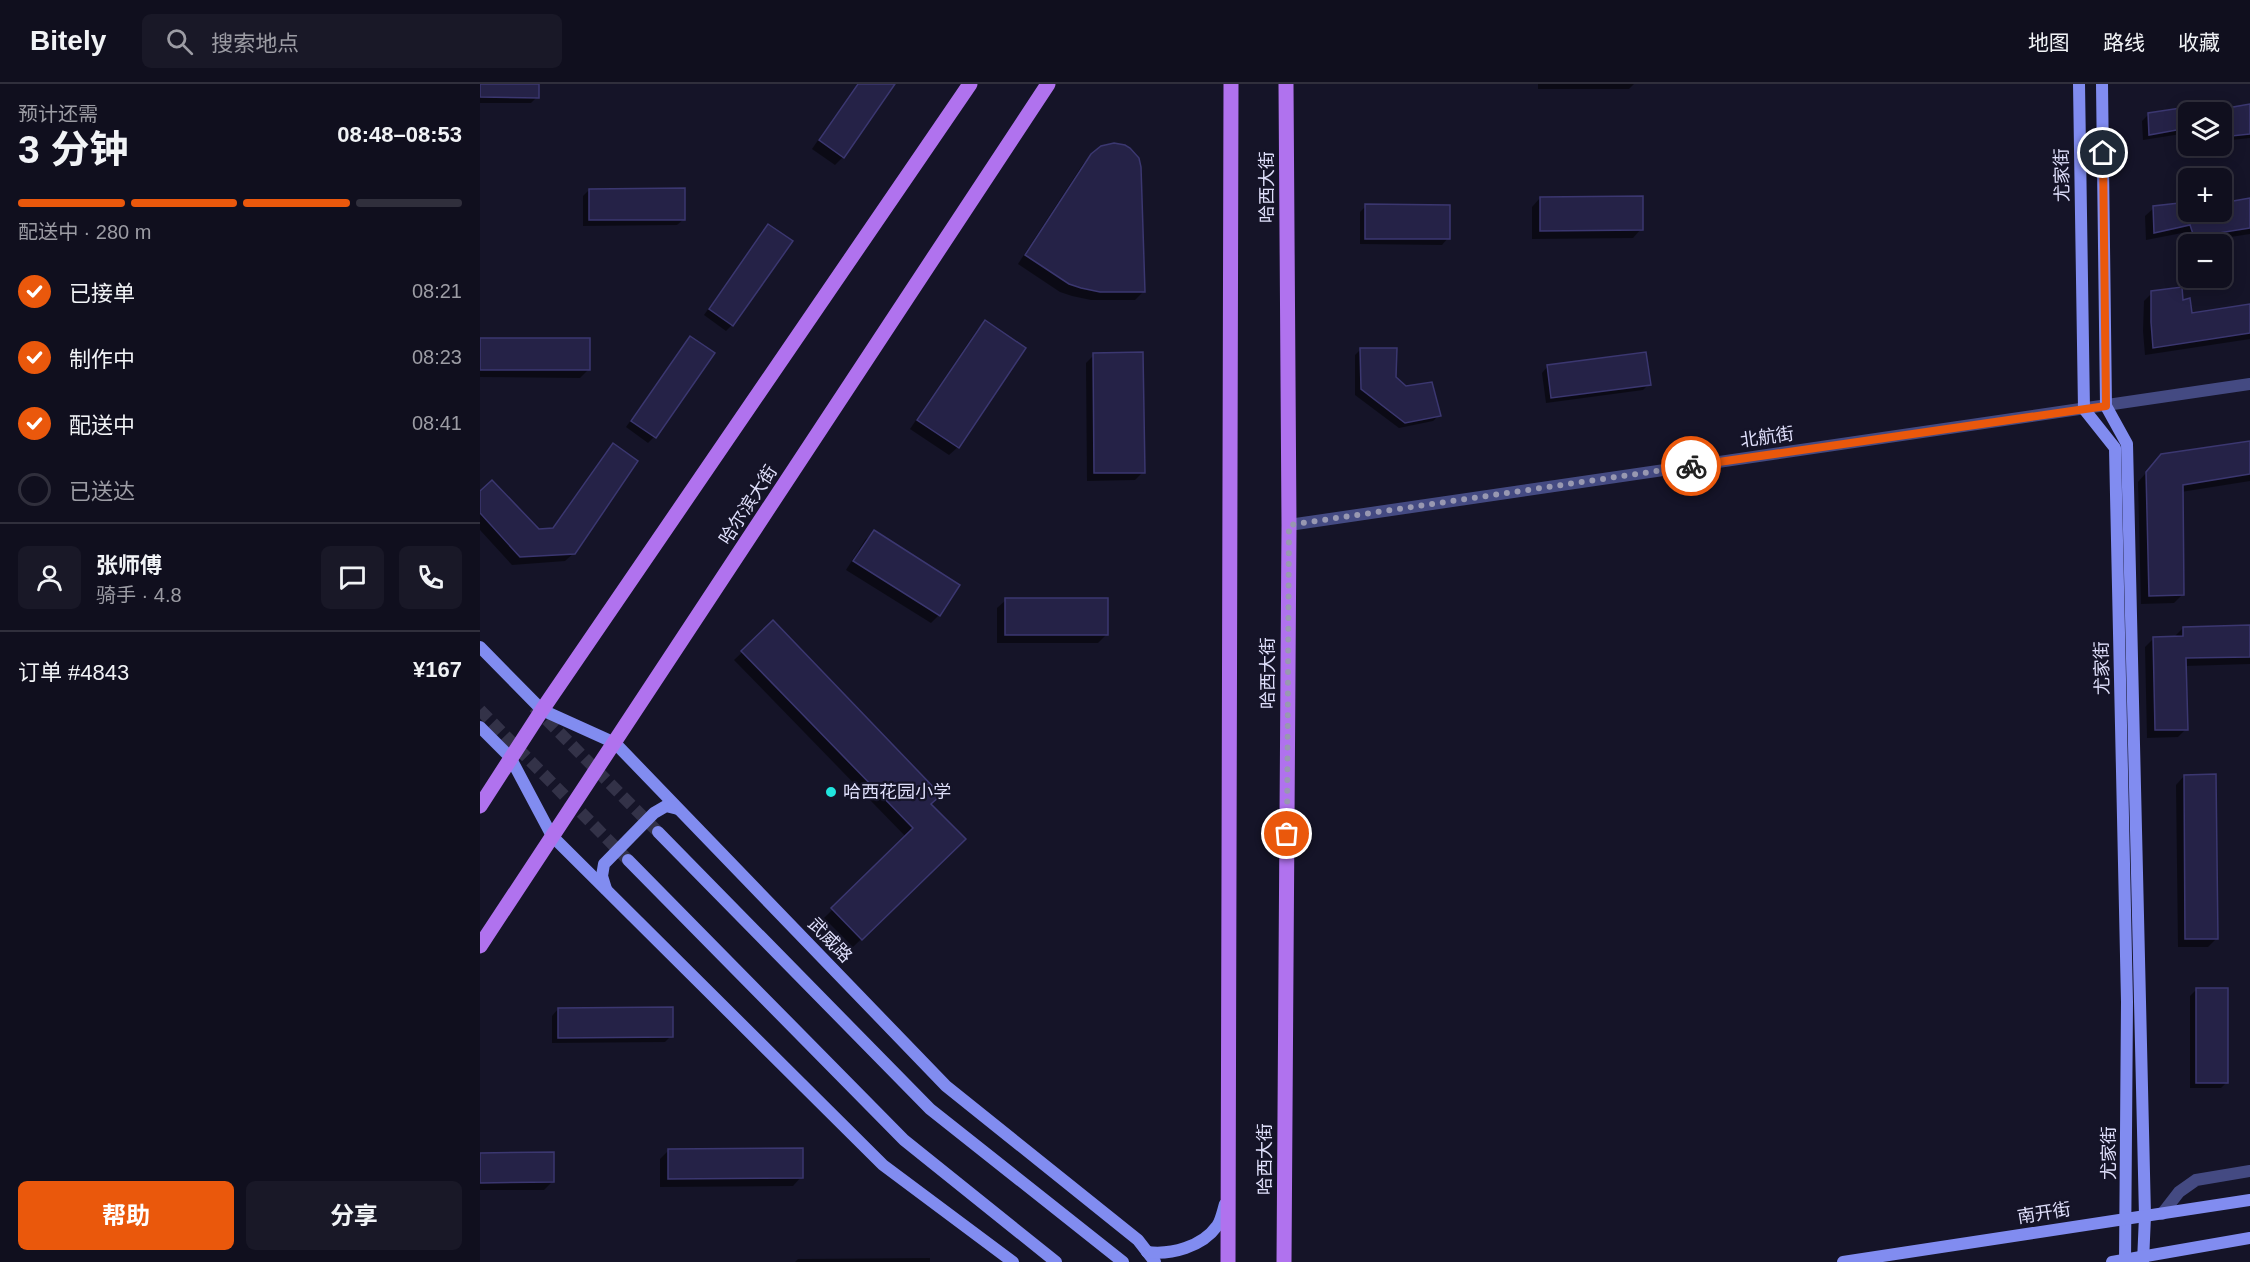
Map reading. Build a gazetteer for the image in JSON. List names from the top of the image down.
{
  "streets": {
    "main road": [
      "尤家街",
      "哈西大街",
      "哈尔滨大街",
      "武威路",
      "南开街"
    ],
    "street": ["北航街"]
  },
  "crossings": [
    ["尤家街", "北航街"],
    ["尤家街", "南开街"],
    ["哈西大街", "北航街"],
    ["哈尔滨大街", "武威路"]
  ],
  "places": ["哈西花园小学"],
  "page": {
    "header": "Bitely",
    "search": "搜索地点",
    "nav": ["地图", "路线", "收藏"],
    "heading": ["3 分钟", "预计还需", "08:48–08:53"],
    "panel": [
      "张师傅",
      "骑手 · 4.8",
      "订单 #4843",
      "¥167"
    ],
    "map_buttons": ["+", "−"],
    "bar": "配送中 · 280 m",
    "list": [
      ["已接单", "08:21"],
      ["制作中", "08:23"],
      ["配送中", "08:41"],
      "已送达"
    ],
    "buttons": ["帮助", "分享"]
  }
}
